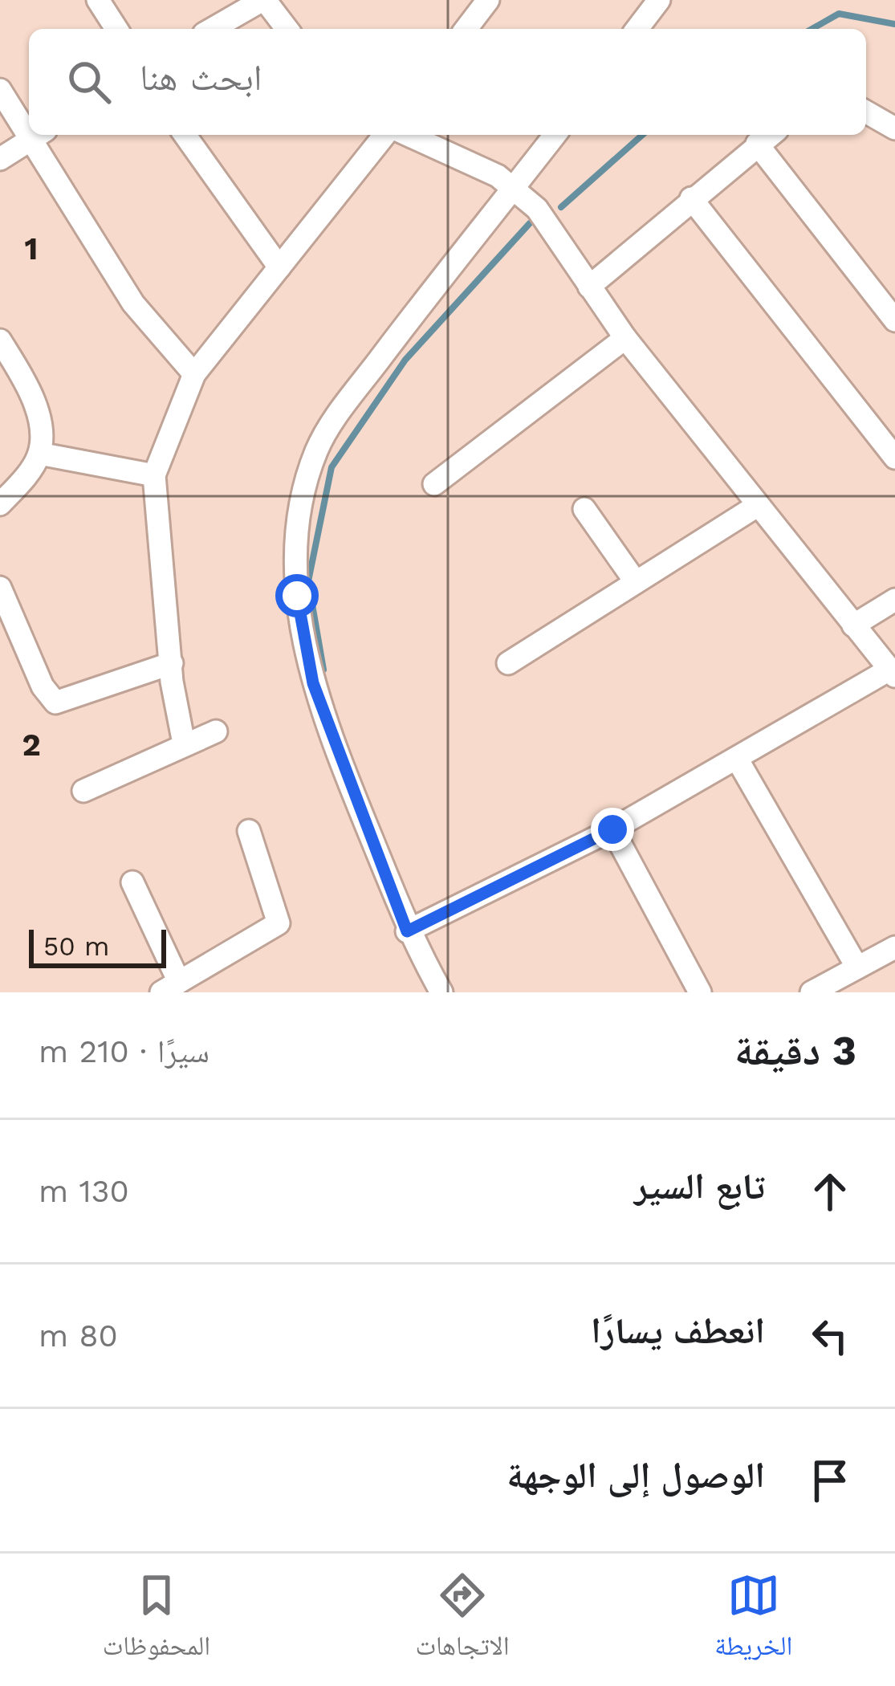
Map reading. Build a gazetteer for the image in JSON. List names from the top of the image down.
{
  "scale_bar": "50 m",
  "page": {
    "search": "ابحث هنا",
    "scale": "50 m",
    "heading": ["3 دقيقة", "سيرًا · 210 m"],
    "list": [
      ["تابع السير", "130 m"],
      ["انعطف يسارًا", "80 m"],
      "الوصول إلى الوجهة"
    ],
    "nav": ["الخريطة", "الاتجاهات", "المحفوظات"]
  },
  "grid": {
    "rows": ["1", "2"]
  }
}
